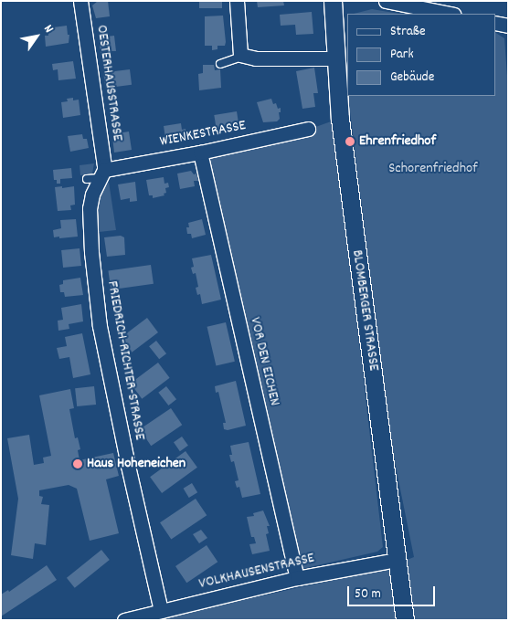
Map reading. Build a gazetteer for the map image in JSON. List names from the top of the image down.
{
  "streets": {
    "street": [
      "OESTERHAUSSTRASSE",
      "WIENKESTRASSE",
      "BLOMBERGER STRASSE",
      "FRIEDRICH-RICHTER-STRASSE",
      "VOR DEN EICHEN",
      "VOLKHAUSENSTRASSE"
    ]
  },
  "crossings": [
    ["OESTERHAUSSTRASSE", "WIENKESTRASSE"],
    ["OESTERHAUSSTRASSE", "FRIEDRICH-RICHTER-STRASSE"],
    ["WIENKESTRASSE", "FRIEDRICH-RICHTER-STRASSE"],
    ["WIENKESTRASSE", "VOR DEN EICHEN"],
    ["BLOMBERGER STRASSE", "VOLKHAUSENSTRASSE"],
    ["FRIEDRICH-RICHTER-STRASSE", "VOLKHAUSENSTRASSE"],
    ["VOR DEN EICHEN", "VOLKHAUSENSTRASSE"]
  ],
  "parks": ["Schorenfriedhof"],
  "places": ["Ehrenfriedhof", "Haus Hoheneichen"],
  "legend": ["Straße", "Park", "Gebäude"],
  "scale_bar": "50 m",
  "north": "top right"
}
